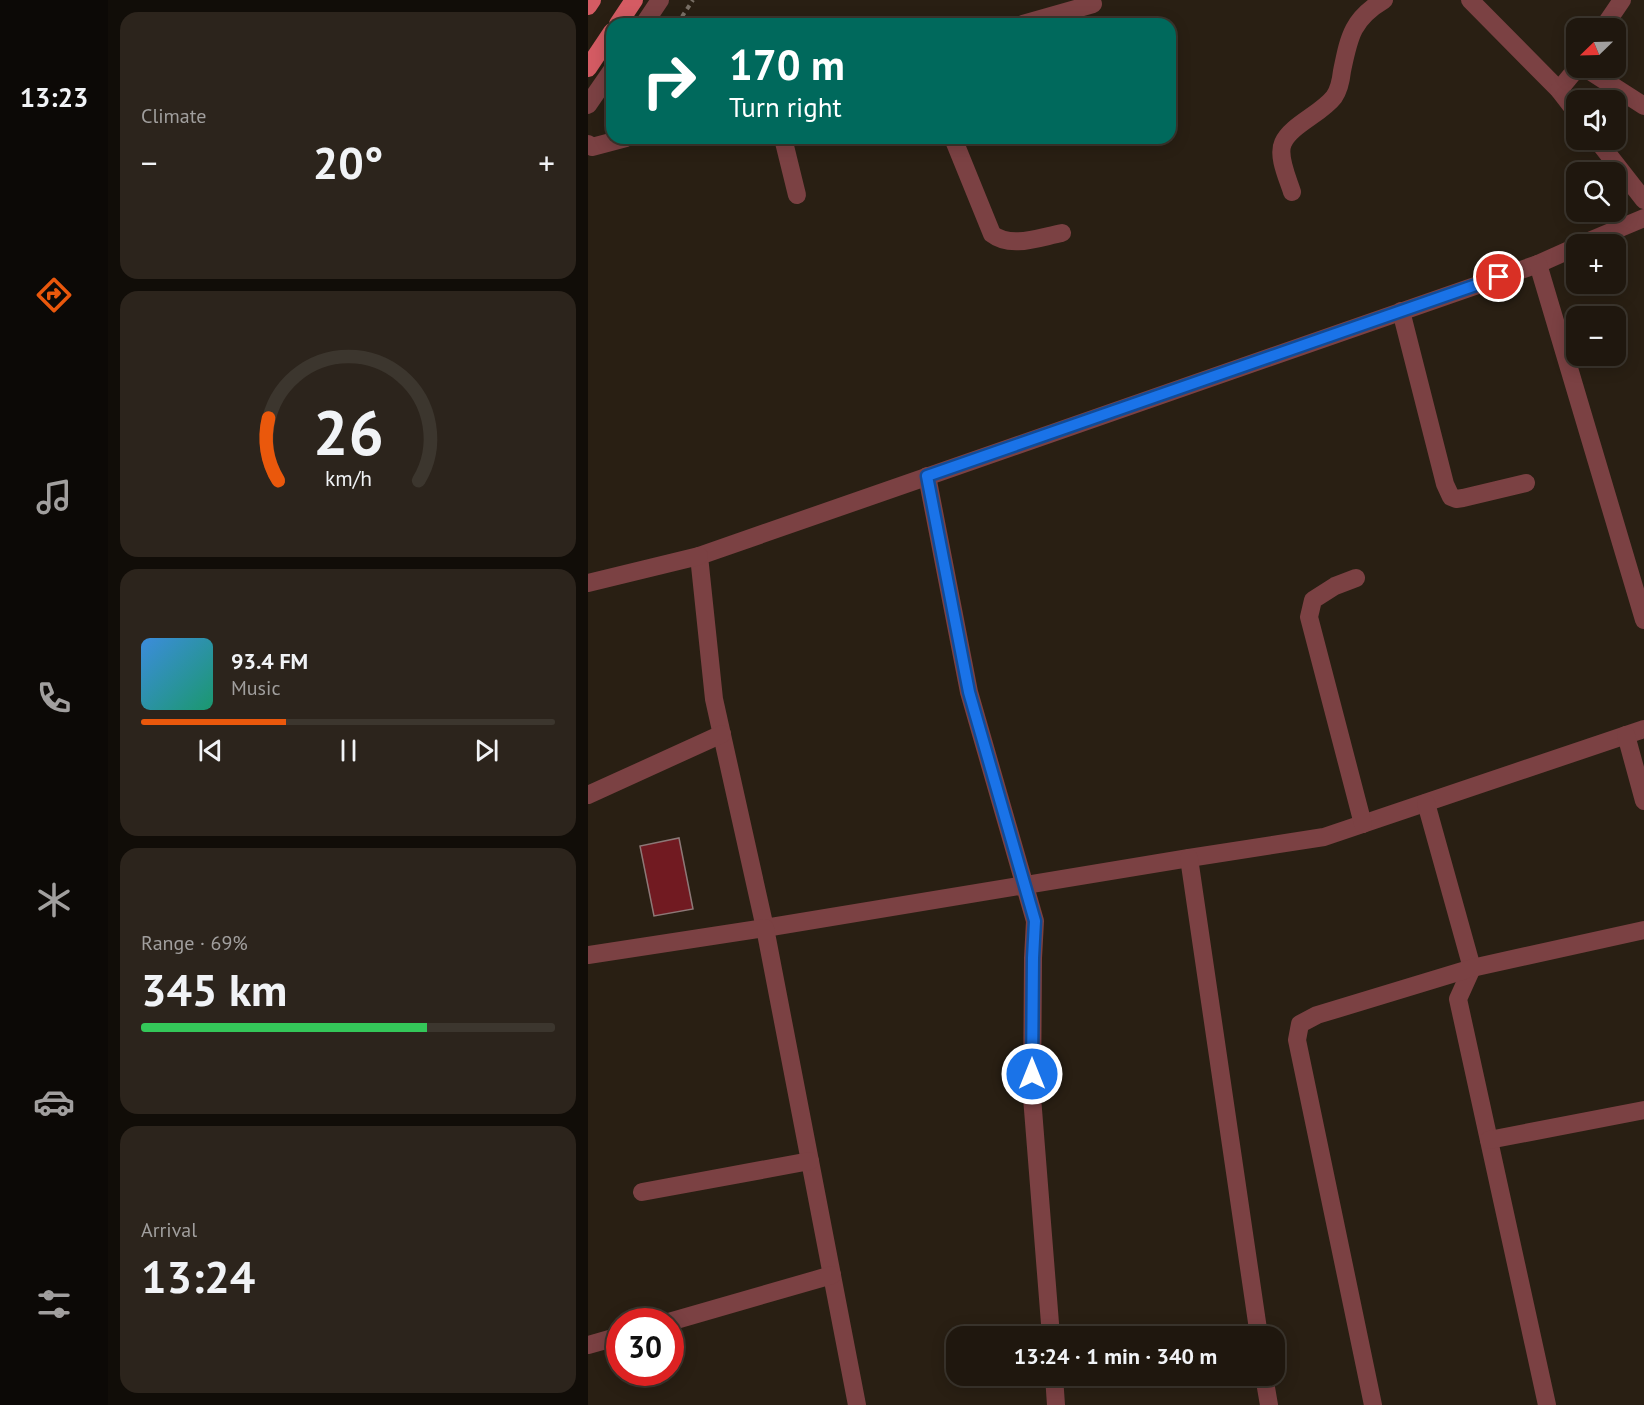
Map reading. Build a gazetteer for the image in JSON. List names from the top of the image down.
{
  "north": "bottom left",
  "page": {
    "tabs": "13:23",
    "tile": [
      "Climate",
      ["Range · 69%", "345 km"],
      ["Arrival", "13:24"]
    ],
    "map_buttons": ["+", "−"],
    "turn": ["170 m", "Turn right"],
    "heat": ["−", "20°", "+"],
    "song": ["93.4 FM", "Music"],
    "limit": "30",
    "trip": "13:24 · 1 min · 340 m",
    "gauge": ["26", "km/h"]
  }
}
